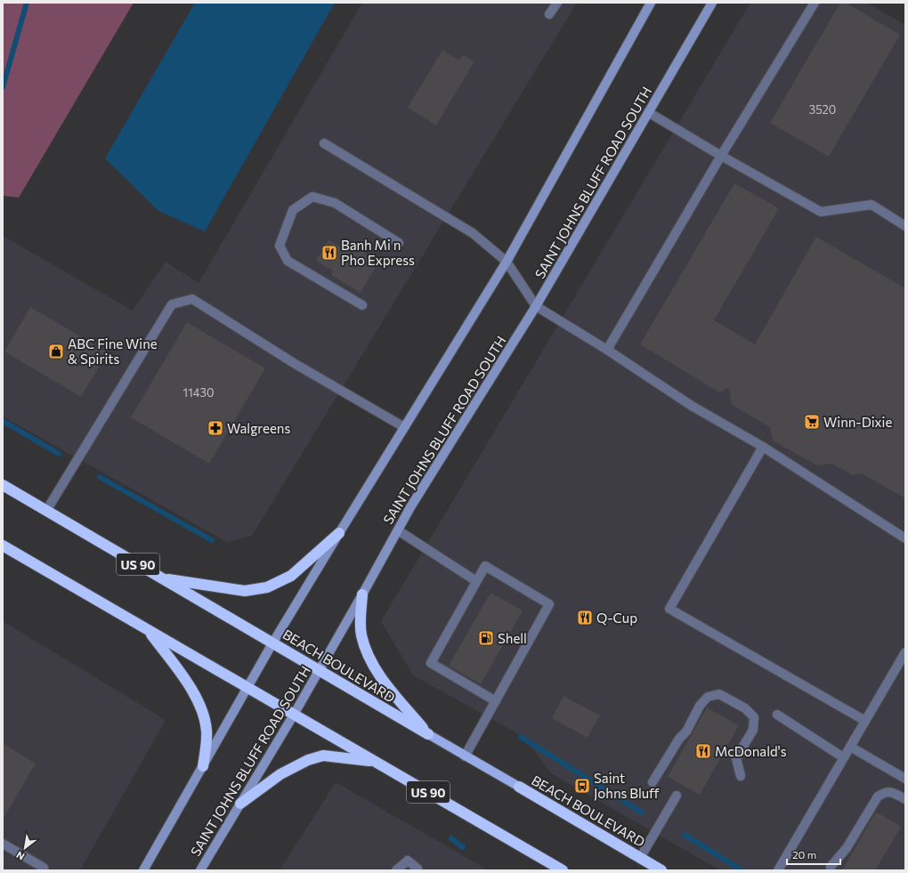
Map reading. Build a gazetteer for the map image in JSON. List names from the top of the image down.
{
  "streets": {
    "highway": ["US 90", "BEACH BOULEVARD"],
    "main road": ["SAINT JOHNS BLUFF ROAD SOUTH"]
  },
  "crossings": [
    ["SAINT JOHNS BLUFF ROAD SOUTH", "US 90"],
    ["SAINT JOHNS BLUFF ROAD SOUTH", "BEACH BOULEVARD"]
  ],
  "places": {
    "restaurant": ["Banh Mi n Pho Express", "Q-Cup", "McDonald's"],
    "shop": ["ABC Fine Wine & Spirits"],
    "supermarket": ["Winn-Dixie"],
    "pharmacy": ["Walgreens"],
    "fuel station": ["Shell"],
    "bus stop": ["Saint Johns Bluff"]
  },
  "house_numbers": ["3520", "11430"],
  "scale_bar": "20 m",
  "north": "bottom left"
}
